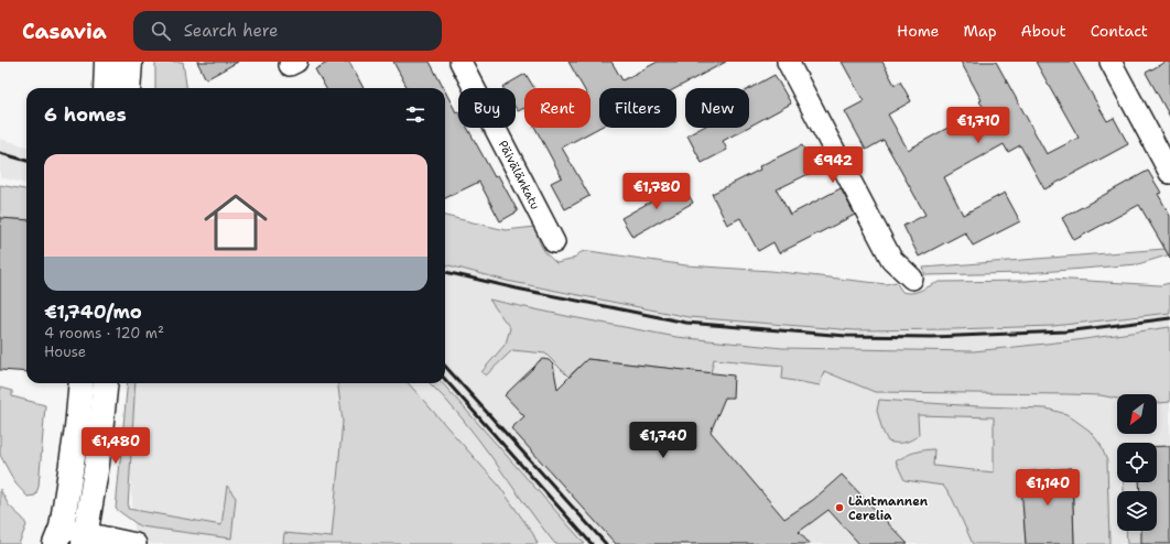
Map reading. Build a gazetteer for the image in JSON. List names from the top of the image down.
{
  "streets": {
    "street": ["Päivälänkatu"]
  },
  "places": ["Läntmannen Cerelia"],
  "north": "bottom left",
  "page": {
    "header": "Casavia",
    "search": "Search here",
    "nav": [
      "Home",
      "Map",
      "About",
      "Contact"
    ],
    "chip": [
      "Buy",
      "Rent",
      "Filters",
      "New"
    ],
    "heading": "6 homes",
    "price": [
      "€1,710",
      "€942",
      "€1,780",
      "€1,740",
      "€1,480",
      "€1,140"
    ],
    "list": [
      {
        "name": "€1,740/mo",
        "note": "4 rooms · 120 m² · House"
      }
    ]
  }
}
